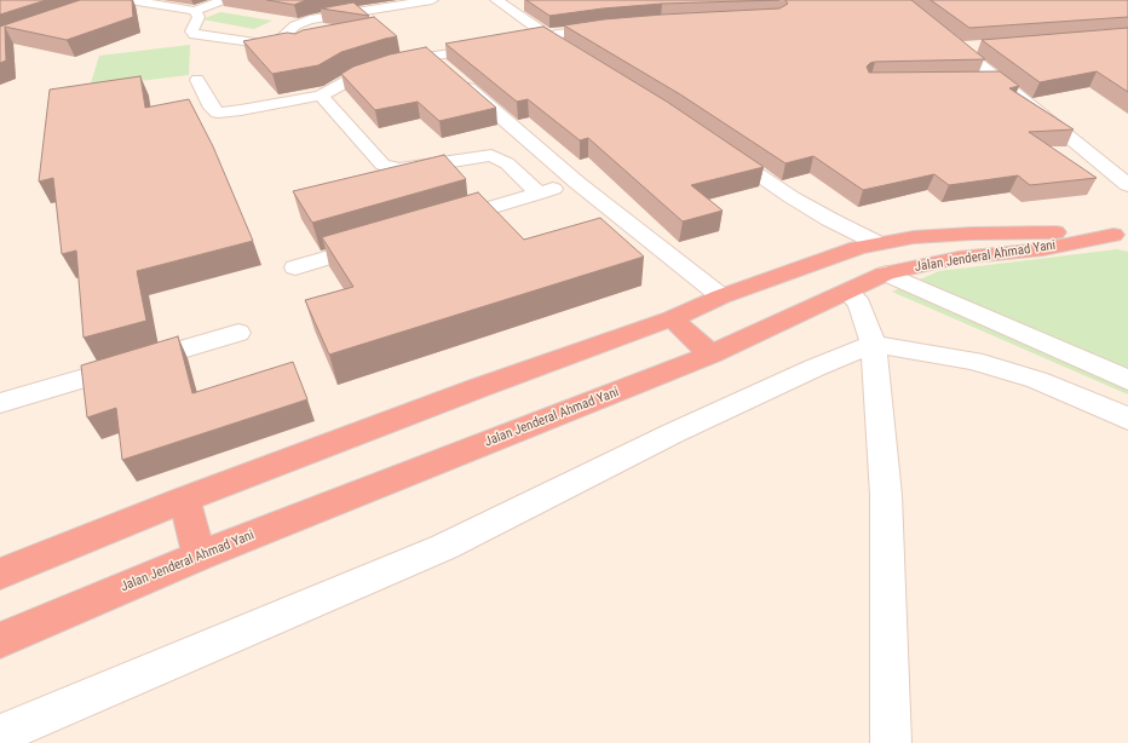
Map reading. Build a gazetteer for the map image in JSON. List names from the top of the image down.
{
  "streets": {
    "highway": ["Jalan Jenderal Ahmad Yani"]
  }
}
